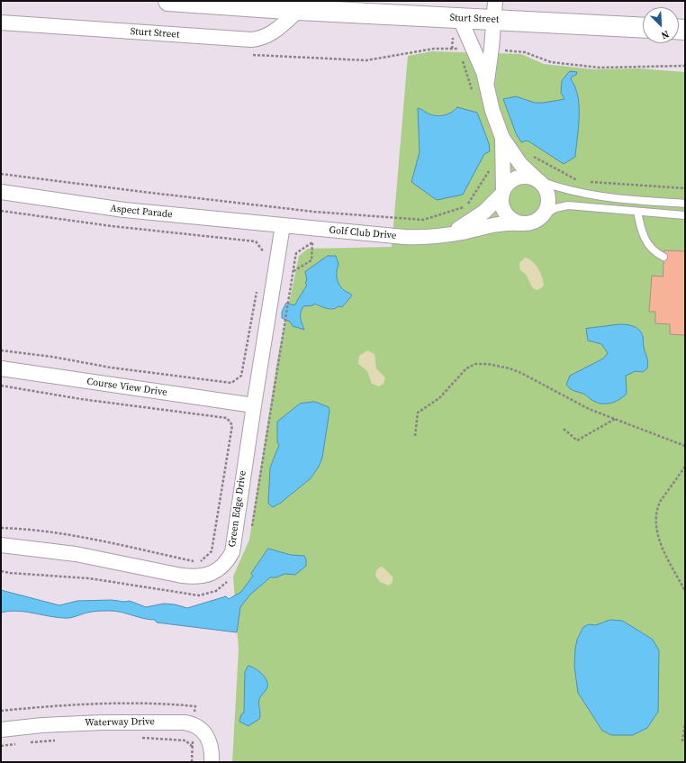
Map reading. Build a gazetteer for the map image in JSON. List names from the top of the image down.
{
  "streets": {
    "main road": ["Sturt Street"],
    "street": [
      "Aspect Parade",
      "Golf Club Drive",
      "Course View Drive",
      "Green Edge Drive",
      "Waterway Drive"
    ]
  },
  "crossings": [
    ["Aspect Parade", "Golf Club Drive"],
    ["Aspect Parade", "Green Edge Drive"],
    ["Golf Club Drive", "Green Edge Drive"],
    ["Course View Drive", "Green Edge Drive"]
  ],
  "north": "bottom right"
}
